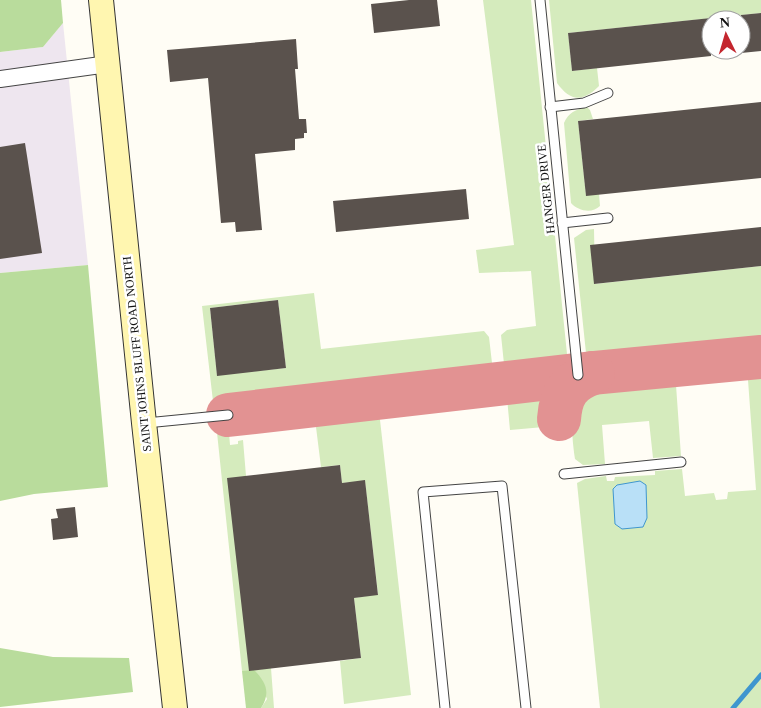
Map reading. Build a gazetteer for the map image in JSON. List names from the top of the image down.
{
  "streets": {
    "main road": ["SAINT JOHNS BLUFF ROAD NORTH"],
    "lane": ["HANGER DRIVE"]
  },
  "north": "top"
}
